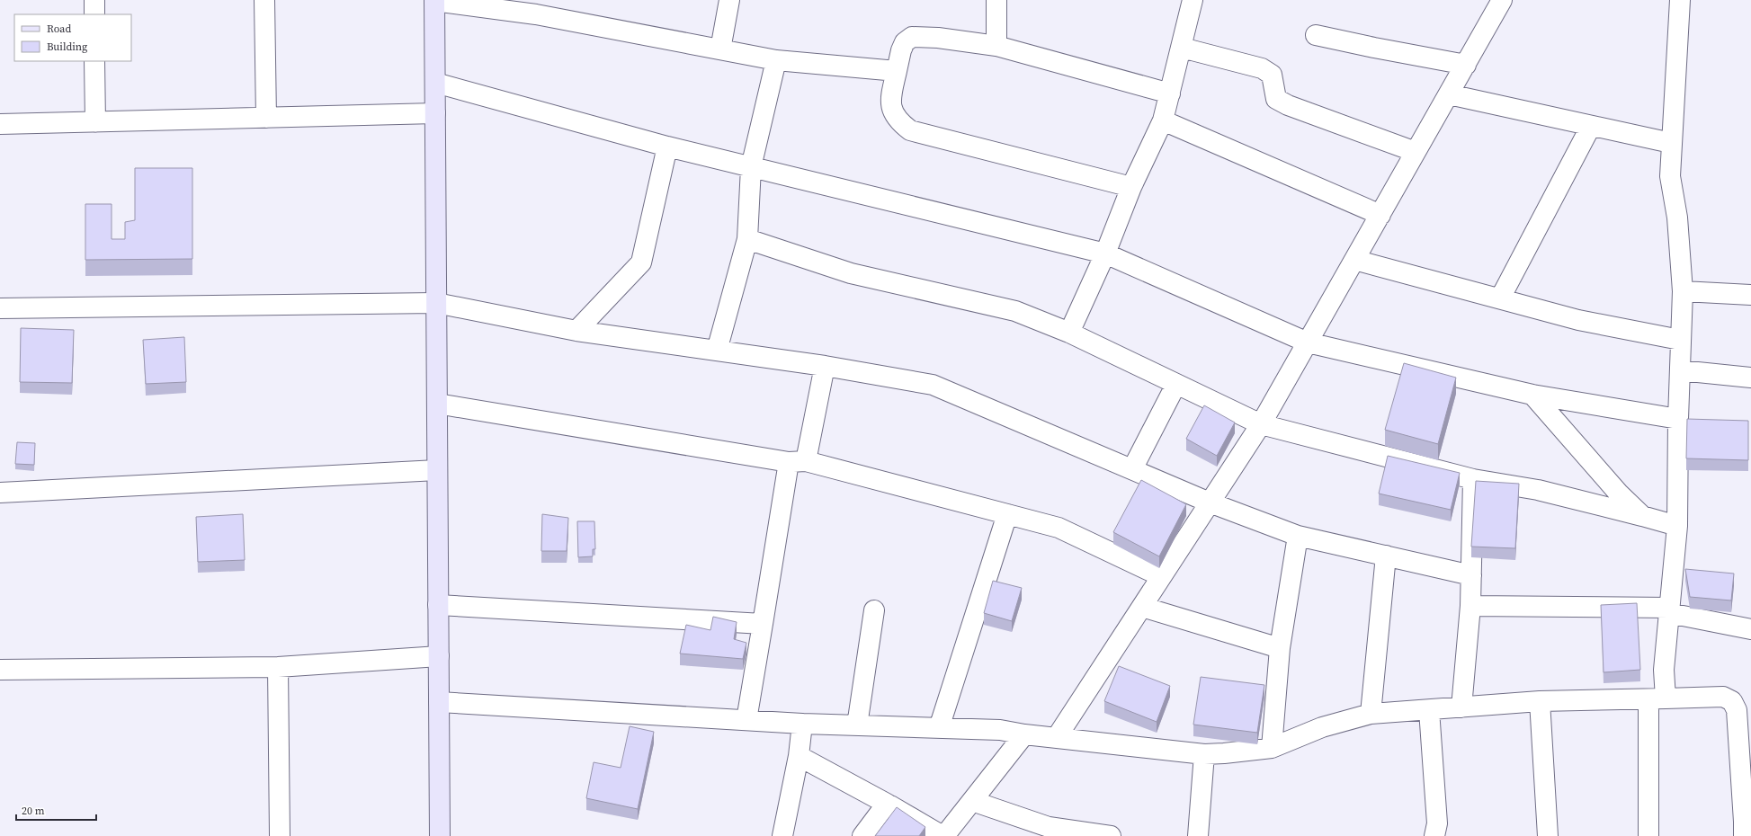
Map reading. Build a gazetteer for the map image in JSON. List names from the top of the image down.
{
  "legend": ["Road", "Building"],
  "scale_bar": "20 m"
}
